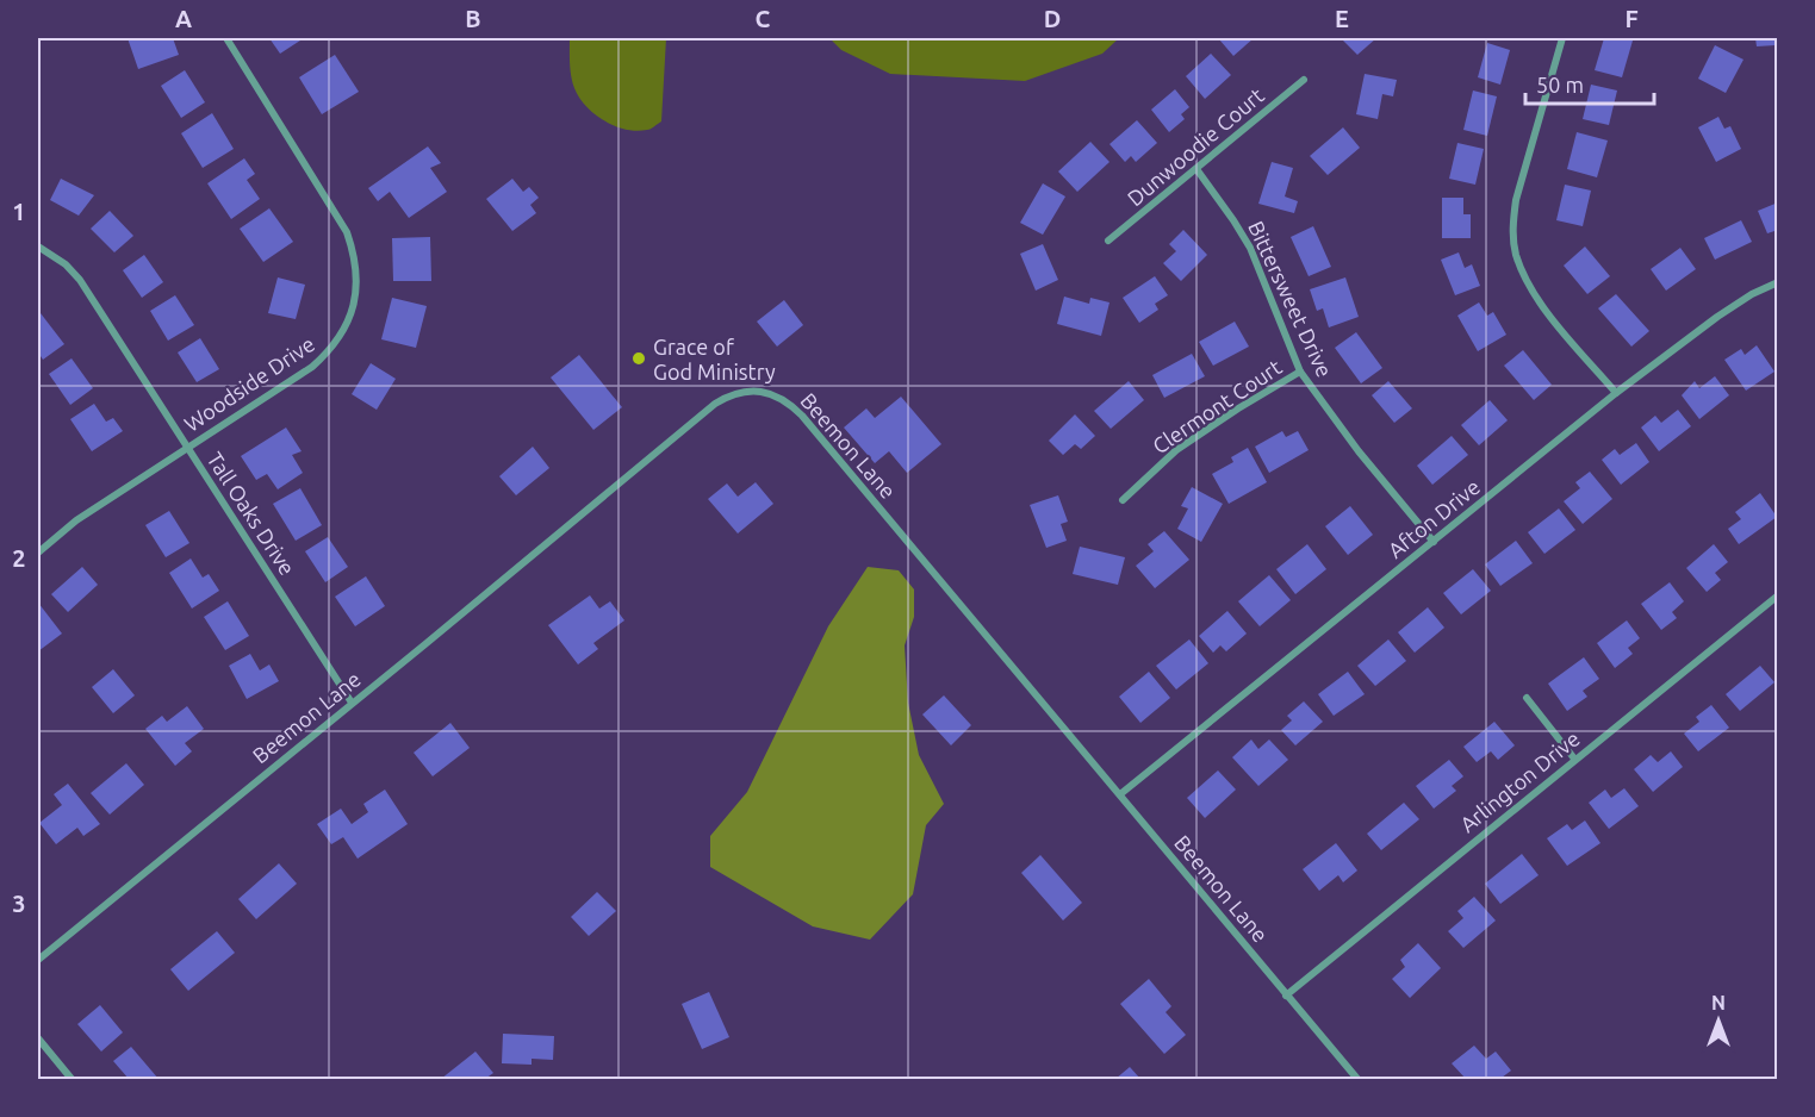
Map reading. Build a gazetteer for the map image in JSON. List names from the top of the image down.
{
  "streets": {
    "street": [
      "Dunwoodie Court",
      "Bittersweet Drive",
      "Woodside Drive",
      "Clermont Court",
      "Beemon Lane",
      "Tall Oaks Drive",
      "Afton Drive",
      "Arlington Drive"
    ]
  },
  "crossings": [
    ["Dunwoodie Court", "Bittersweet Drive"],
    ["Bittersweet Drive", "Clermont Court"],
    ["Bittersweet Drive", "Afton Drive"],
    ["Woodside Drive", "Tall Oaks Drive"],
    ["Beemon Lane", "Tall Oaks Drive"],
    ["Beemon Lane", "Afton Drive"],
    ["Beemon Lane", "Arlington Drive"]
  ],
  "places": ["Grace of God Ministry"],
  "scale_bar": "50 m",
  "north": "top",
  "grid": {
    "columns": [
      "A",
      "B",
      "C",
      "D",
      "E",
      "F"
    ],
    "rows": ["1", "2", "3"]
  }
}
